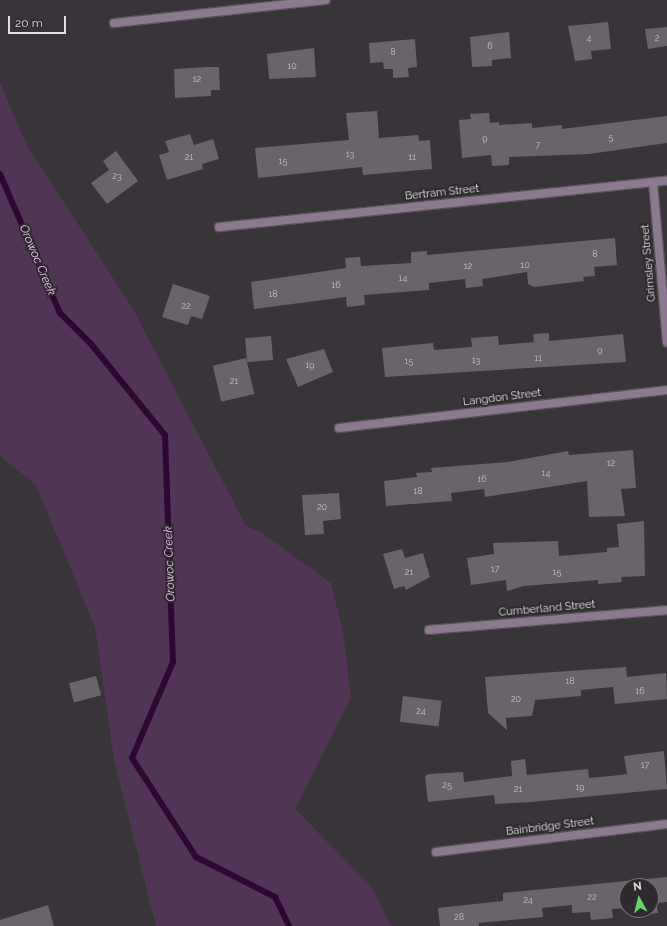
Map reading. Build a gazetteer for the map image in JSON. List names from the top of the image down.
{
  "streets": {
    "street": [
      "Bertram Street",
      "Grimsley Street",
      "Langdon Street",
      "Cumberland Street",
      "Bainbridge Street"
    ]
  },
  "crossings": [
    ["Bertram Street", "Grimsley Street"]
  ],
  "water": ["Orowoc Creek"],
  "house_numbers": [
    "4",
    "2",
    "6",
    "8",
    "10",
    "12",
    "5",
    "9",
    "7",
    "13",
    "21",
    "11",
    "15",
    "23",
    "8",
    "10",
    "12",
    "14",
    "16",
    "18",
    "22",
    "9",
    "11",
    "13",
    "15",
    "19",
    "21",
    "12",
    "14",
    "16",
    "18",
    "20",
    "17",
    "21",
    "15",
    "18",
    "16",
    "20",
    "24",
    "17",
    "25",
    "19",
    "21",
    "22",
    "24",
    "28"
  ],
  "scale_bar": "20 m",
  "north": "top"
}
